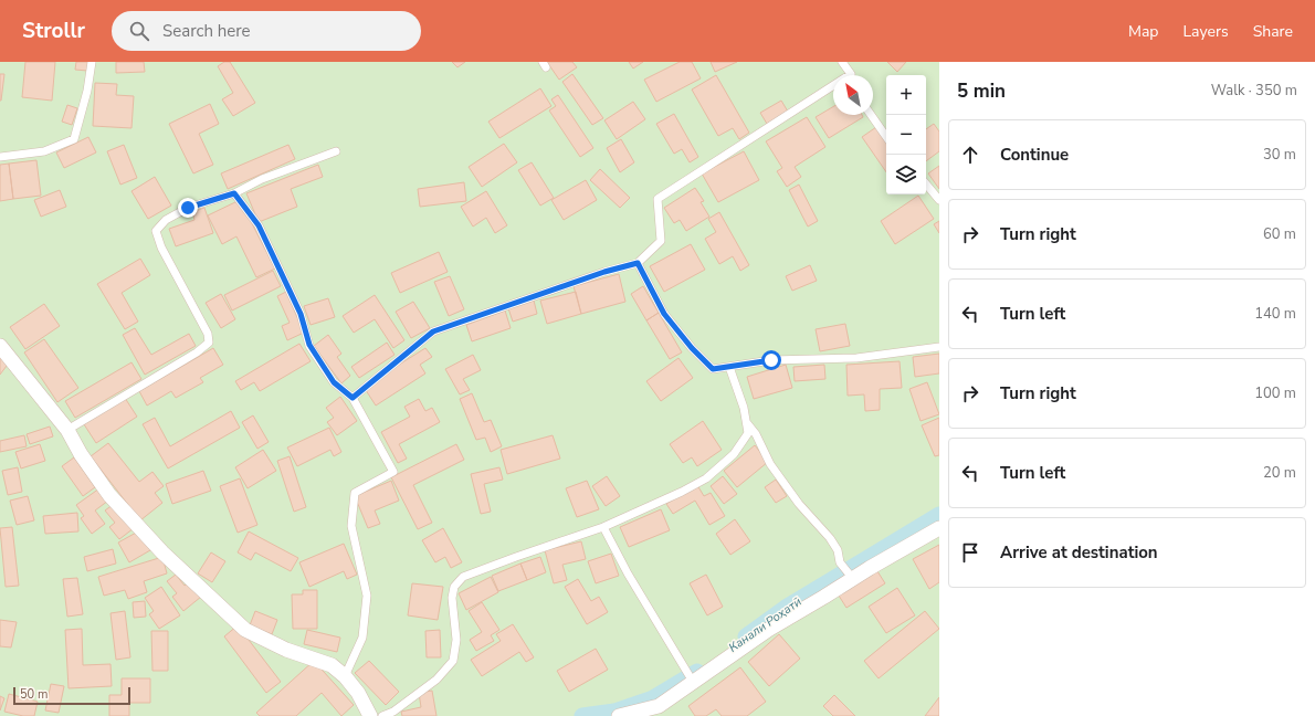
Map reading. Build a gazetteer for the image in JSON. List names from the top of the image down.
{
  "water": ["Канали Роҳатӣ"],
  "scale_bar": "50 m",
  "north": "top left",
  "page": {
    "header": "Strollr",
    "search": "Search here",
    "nav": ["Map", "Layers", "Share"],
    "heading": ["5 min", "Walk · 350 m"],
    "map_buttons": ["+", "−"],
    "list": [
      ["Continue", "30 m"],
      ["Turn right", "60 m"],
      ["Turn left", "140 m"],
      ["Turn right", "100 m"],
      ["Turn left", "20 m"],
      "Arrive at destination"
    ],
    "scale": "50 m"
  }
}
